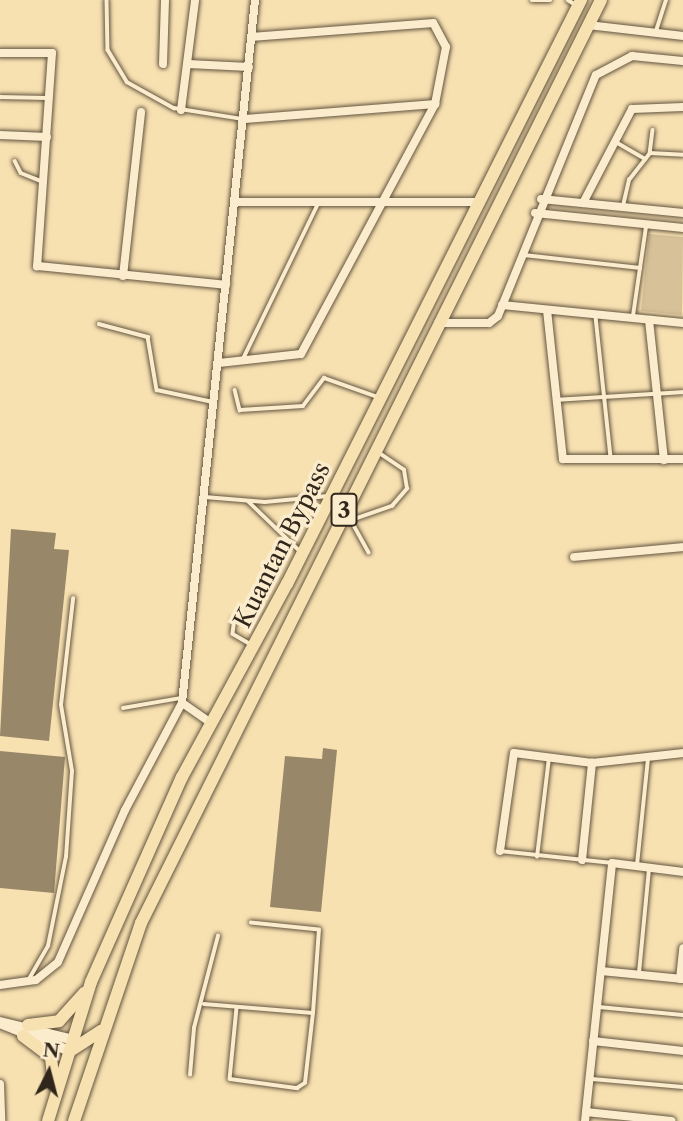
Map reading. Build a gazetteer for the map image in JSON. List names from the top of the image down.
{
  "streets": {
    "highway": ["3", "Kuantan Bypass"]
  },
  "north": "top"
}
